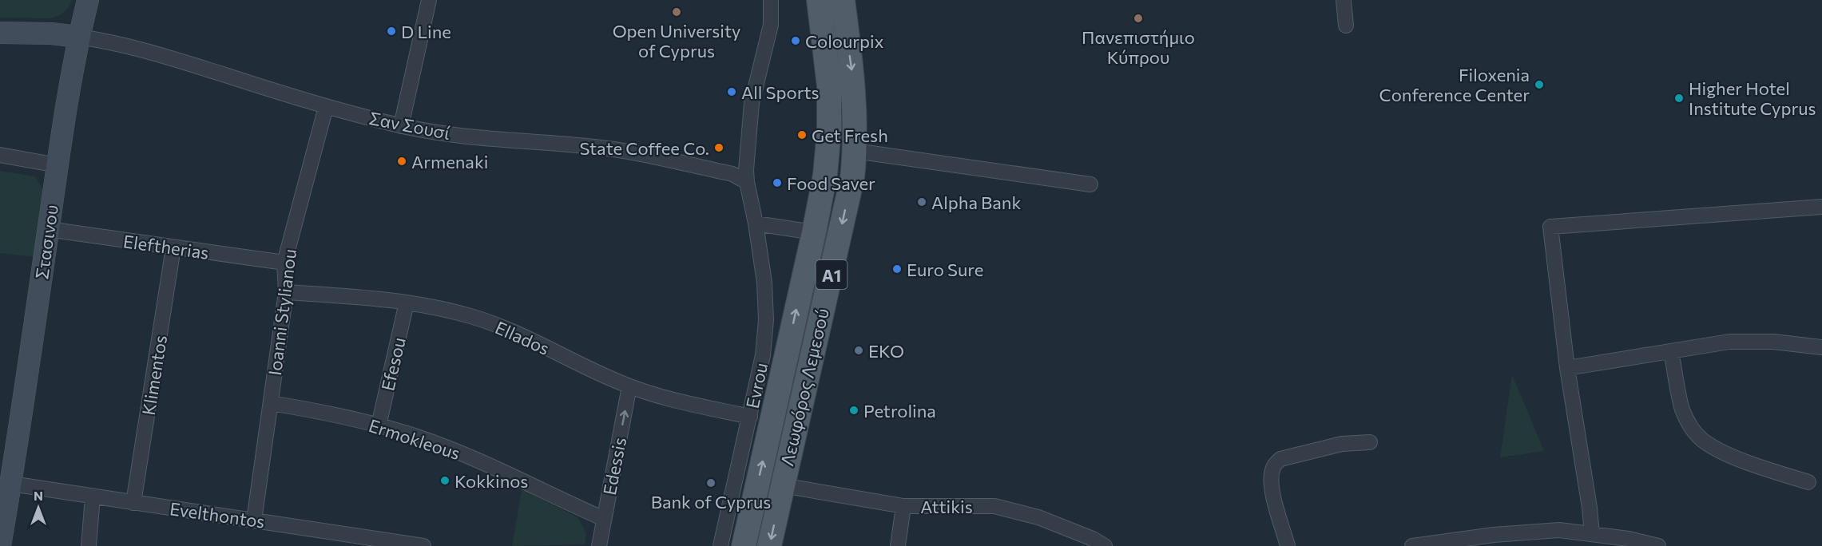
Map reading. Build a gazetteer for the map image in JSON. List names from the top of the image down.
{
  "streets": {
    "main road": ["A1", "Λεωφόρος Λεμεσού"],
    "street": [
      "Σαν Σουσί",
      "Στασινου",
      "Eleftherias",
      "Ioanni Stylianou",
      "Ellados",
      "Efesou",
      "Klimentos",
      "Evrou",
      "Ermokleous",
      "Edessis",
      "Attikis",
      "Evelthontos"
    ]
  },
  "crossings": [
    ["Σαν Σουσί", "Στασινου"],
    ["Σαν Σουσί", "Ioanni Stylianou"],
    ["Σαν Σουσί", "Evrou"],
    ["Στασινου", "Eleftherias"],
    ["Στασινου", "Evelthontos"],
    ["Eleftherias", "Ioanni Stylianou"],
    ["Eleftherias", "Klimentos"],
    ["Ioanni Stylianou", "Ellados"],
    ["Ioanni Stylianou", "Ermokleous"],
    ["Ioanni Stylianou", "Evelthontos"],
    ["Ellados", "Efesou"],
    ["Ellados", "Evrou"],
    ["Ellados", "Edessis"],
    ["Efesou", "Ermokleous"],
    ["Klimentos", "Evelthontos"],
    ["Λεωφόρος Λεμεσού", "Attikis"],
    ["Ermokleous", "Edessis"]
  ],
  "one_way": ["Edessis"],
  "places": [
    "Open University of Cyprus",
    "Πανεπιστήμιο Κύπρου",
    "D Line",
    "Colourpix",
    "Filoxenia Conference Center",
    "All Sports",
    "Higher Hotel Institute Cyprus",
    "Get Fresh",
    "State Coffee Co.",
    "Armenaki",
    "Food Saver",
    "Alpha Bank",
    "Euro Sure",
    "EKO",
    "Petrolina",
    "Kokkinos",
    "Bank of Cyprus"
  ],
  "north": "top"
}
